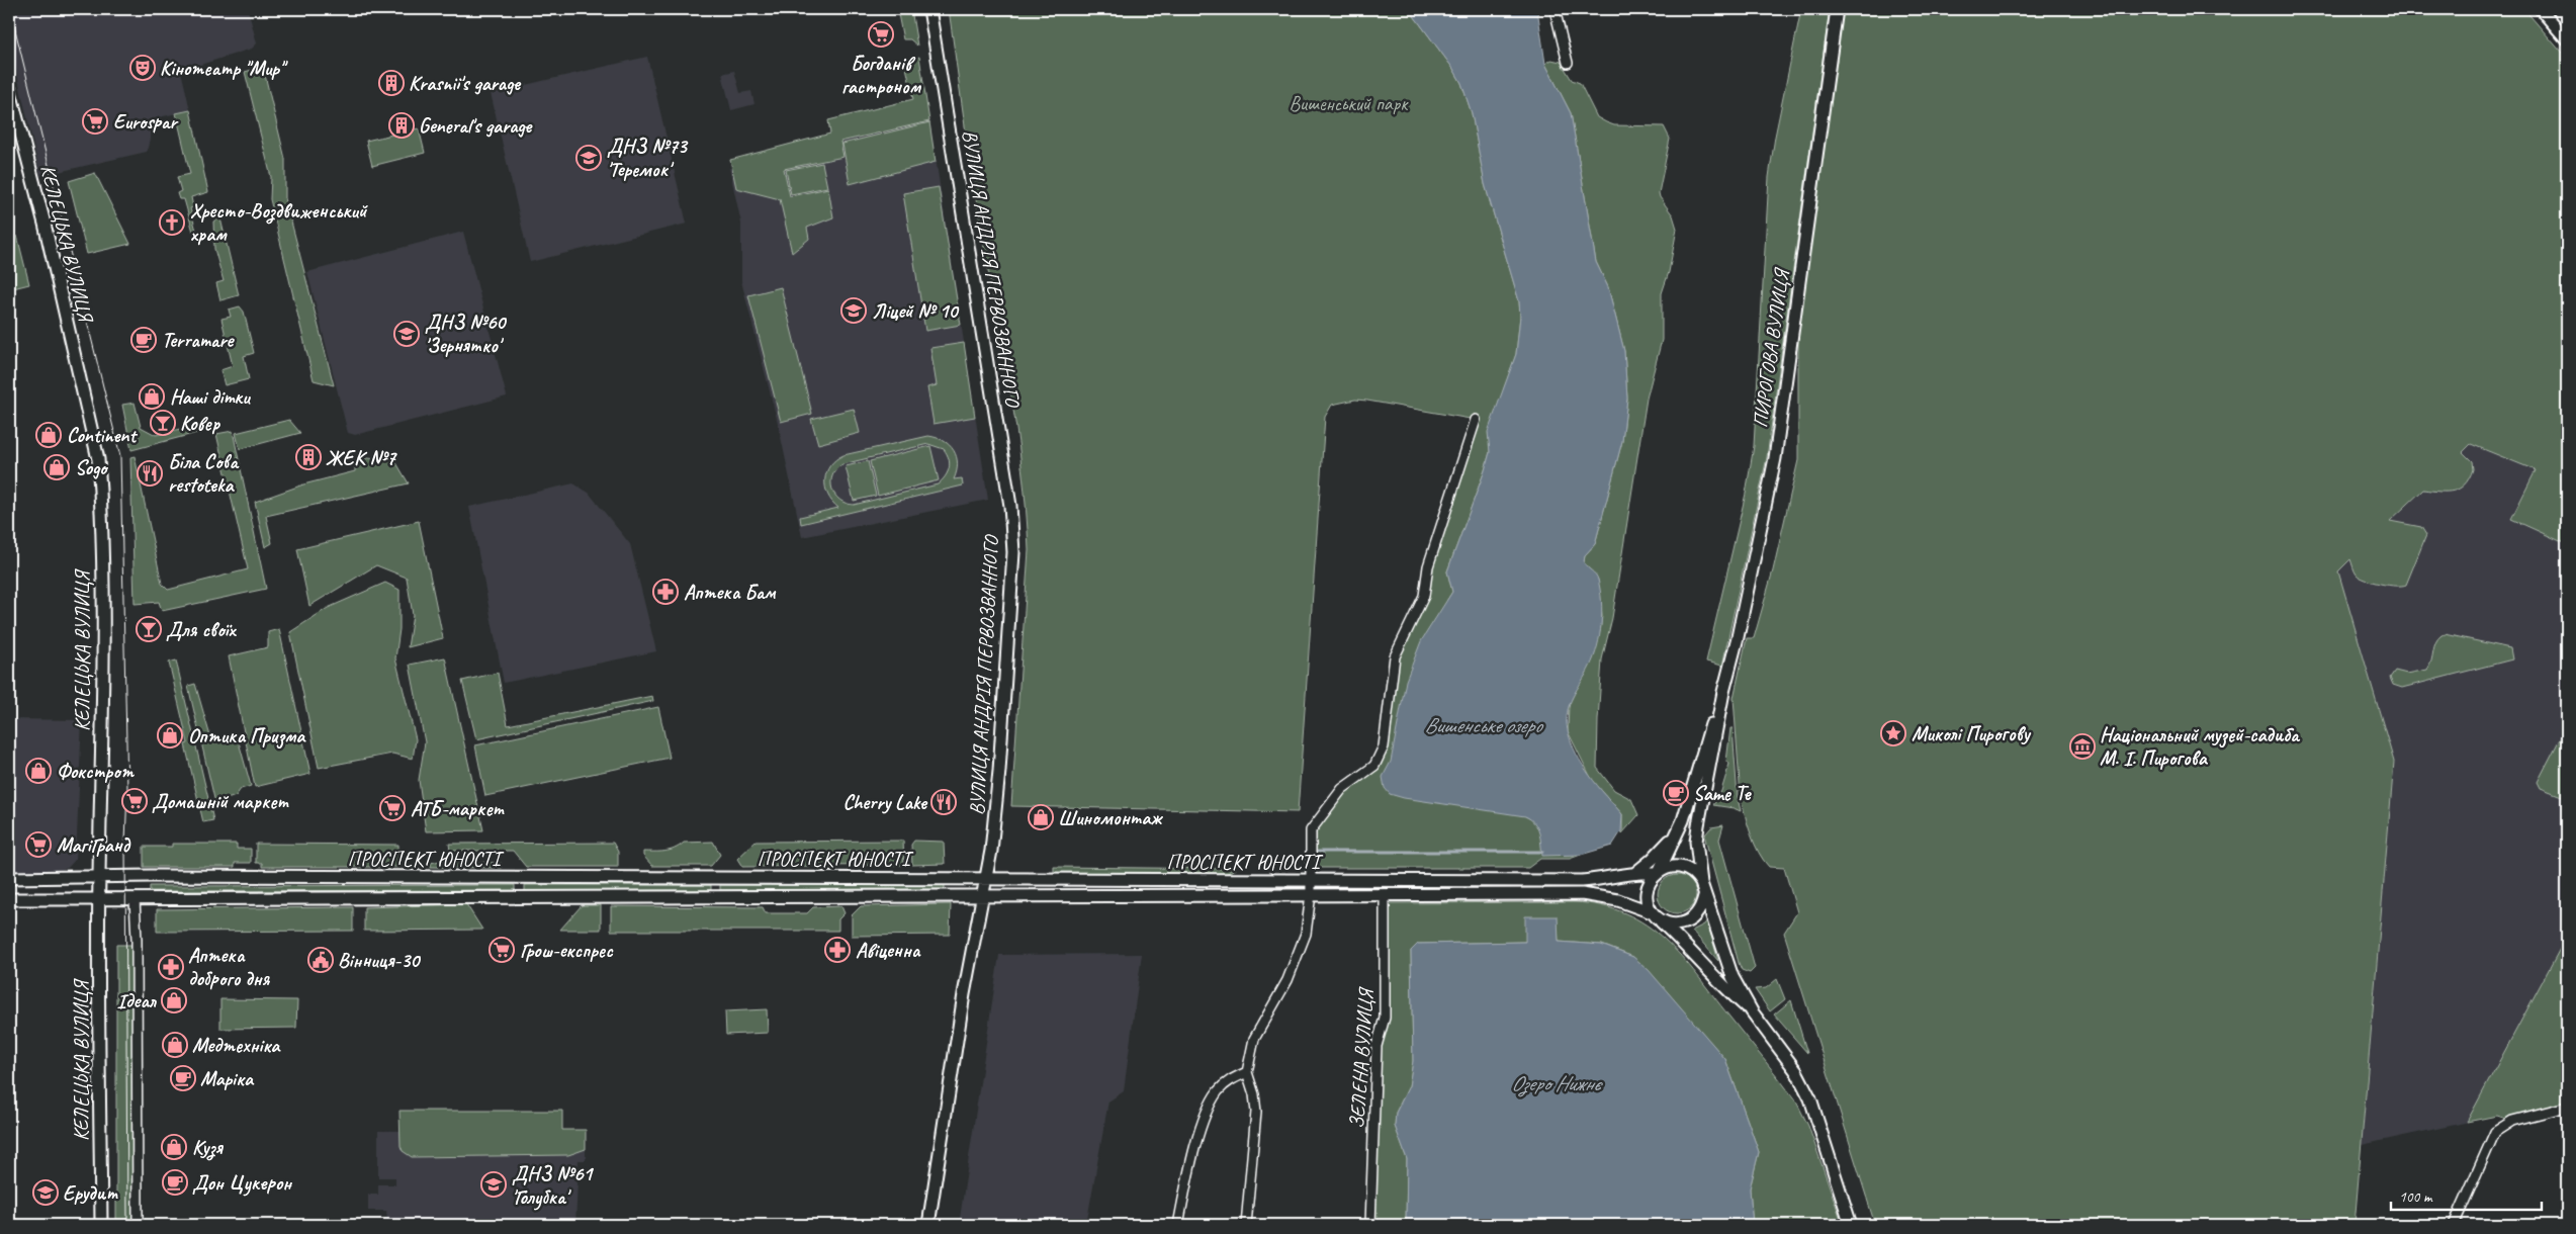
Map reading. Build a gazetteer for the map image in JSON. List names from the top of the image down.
{
  "streets": {
    "main road": [
      "КЕЛЕЦЬКА ВУЛИЦЯ",
      "ВУЛИЦЯ АНДРІЯ ПЕРВОЗВАННОГО",
      "ПИРОГОВА ВУЛИЦЯ",
      "ПРОСПЕКТ ЮНОСТІ"
    ],
    "street": ["ЗЕЛЕНА ВУЛИЦЯ"]
  },
  "crossings": [
    ["КЕЛЕЦЬКА ВУЛИЦЯ", "ПРОСПЕКТ ЮНОСТІ"],
    ["ВУЛИЦЯ АНДРІЯ ПЕРВОЗВАННОГО", "ПРОСПЕКТ ЮНОСТІ"],
    ["ПИРОГОВА ВУЛИЦЯ", "ПРОСПЕКТ ЮНОСТІ"],
    ["ПРОСПЕКТ ЮНОСТІ", "ЗЕЛЕНА ВУЛИЦЯ"]
  ],
  "water": ["Вишенське озеро", "Озеро Нижнє"],
  "parks": ["Вишенський парк"],
  "places": {
    "supermarket": [
      "Богданів гастроном",
      "Eurospar",
      "Домашній маркет",
      "АТБ-маркет",
      "МагіГранд",
      "Грош-експрес"
    ],
    "theatre": ["Кінотеатр \"Мир\""],
    "building": ["Krasnii's garage", "General's garage", "ЖЕК №7"],
    "school or university": [
      "ДНЗ №73 'Теремок'",
      "Ліцей № 10",
      "ДНЗ №60 'Зернятко'",
      "ДНЗ №61 'Голубка'",
      "Ерудит"
    ],
    "church": ["Хресто-Воздвиженський храм"],
    "cafe": [
      "Terramare",
      "Same Te",
      "Маріка",
      "Дон Цукерон"
    ],
    "shop": [
      "Наші дітки",
      "Continent",
      "Sogo",
      "Оптика Призма",
      "Фокстрот",
      "Шиномонтаж",
      "Ідеал",
      "Медтехніка",
      "Кузя"
    ],
    "bar": ["Ковер", "Для своїх"],
    "restaurant": ["Біла Сова restoteka", "Cherry Lake"],
    "pharmacy": ["Аптека Бам", "Авіценна", "Аптека доброго дня"],
    "place": ["Миколі Пирогову"],
    "museum": ["Національний музей-садиба М. І. Пирогова"],
    "public building": ["Вінниця-30"]
  },
  "scale_bar": "100 m"
}
